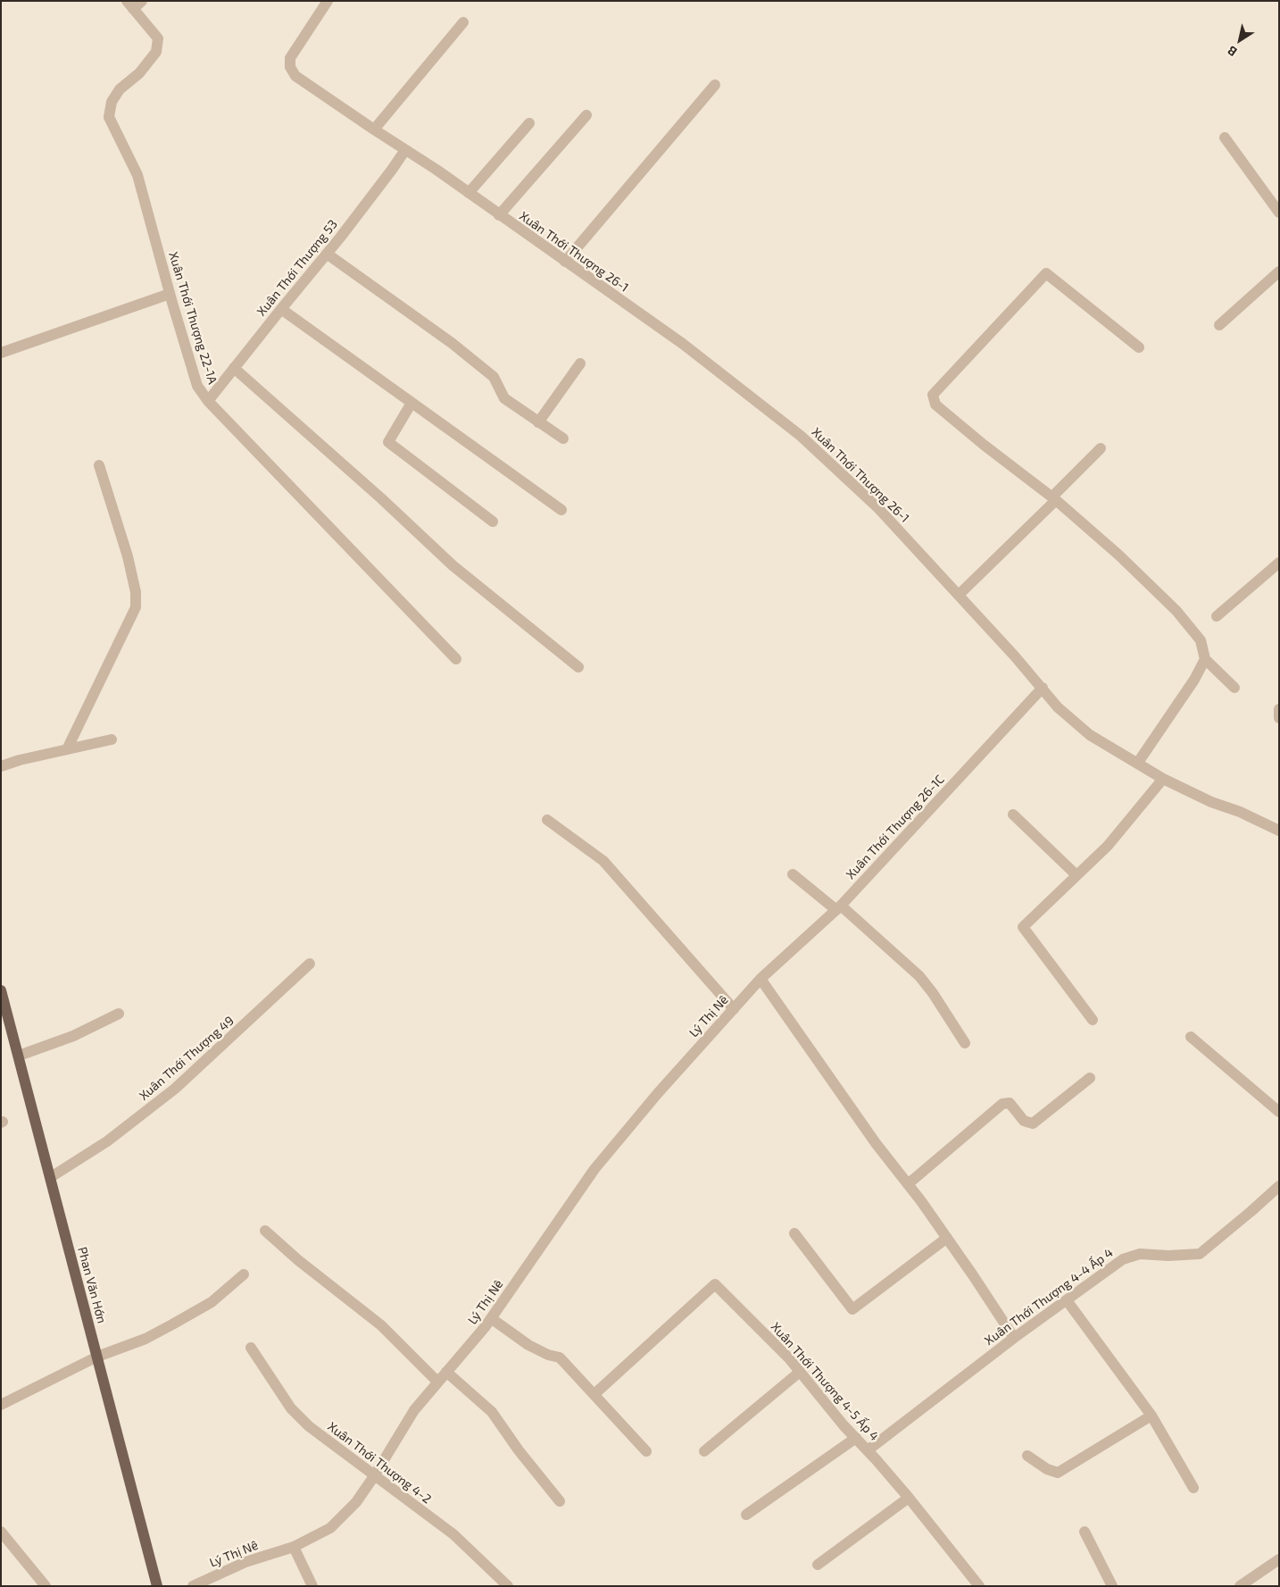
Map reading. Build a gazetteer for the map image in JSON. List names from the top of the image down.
{
  "streets": {
    "main road": ["Phan Văn Hớn"],
    "street": [
      "Xuân Thới Thượng 26-1",
      "Xuân Thới Thượng 53",
      "Xuân Thới Thượng 22-1A",
      "Xuân Thới Thượng 26-1C",
      "Lý Thị Nê",
      "Xuân Thới Thượng 49",
      "Xuân Thới Thượng 4-4 Ấp 4",
      "Xuân Thới Thượng 4-5 Ấp 4",
      "Xuân Thới Thượng 4-2"
    ]
  },
  "crossings": [
    ["Xuân Thới Thượng 26-1", "Xuân Thới Thượng 53"],
    ["Xuân Thới Thượng 26-1", "Xuân Thới Thượng 26-1C"],
    ["Xuân Thới Thượng 53", "Xuân Thới Thượng 22-1A"],
    ["Xuân Thới Thượng 26-1C", "Lý Thị Nê"],
    ["Lý Thị Nê", "Xuân Thới Thượng 4-2"],
    ["Xuân Thới Thượng 49", "Phan Văn Hớn"],
    ["Xuân Thới Thượng 4-4 Ấp 4", "Xuân Thới Thượng 4-5 Ấp 4"]
  ],
  "north": "bottom left"
}
